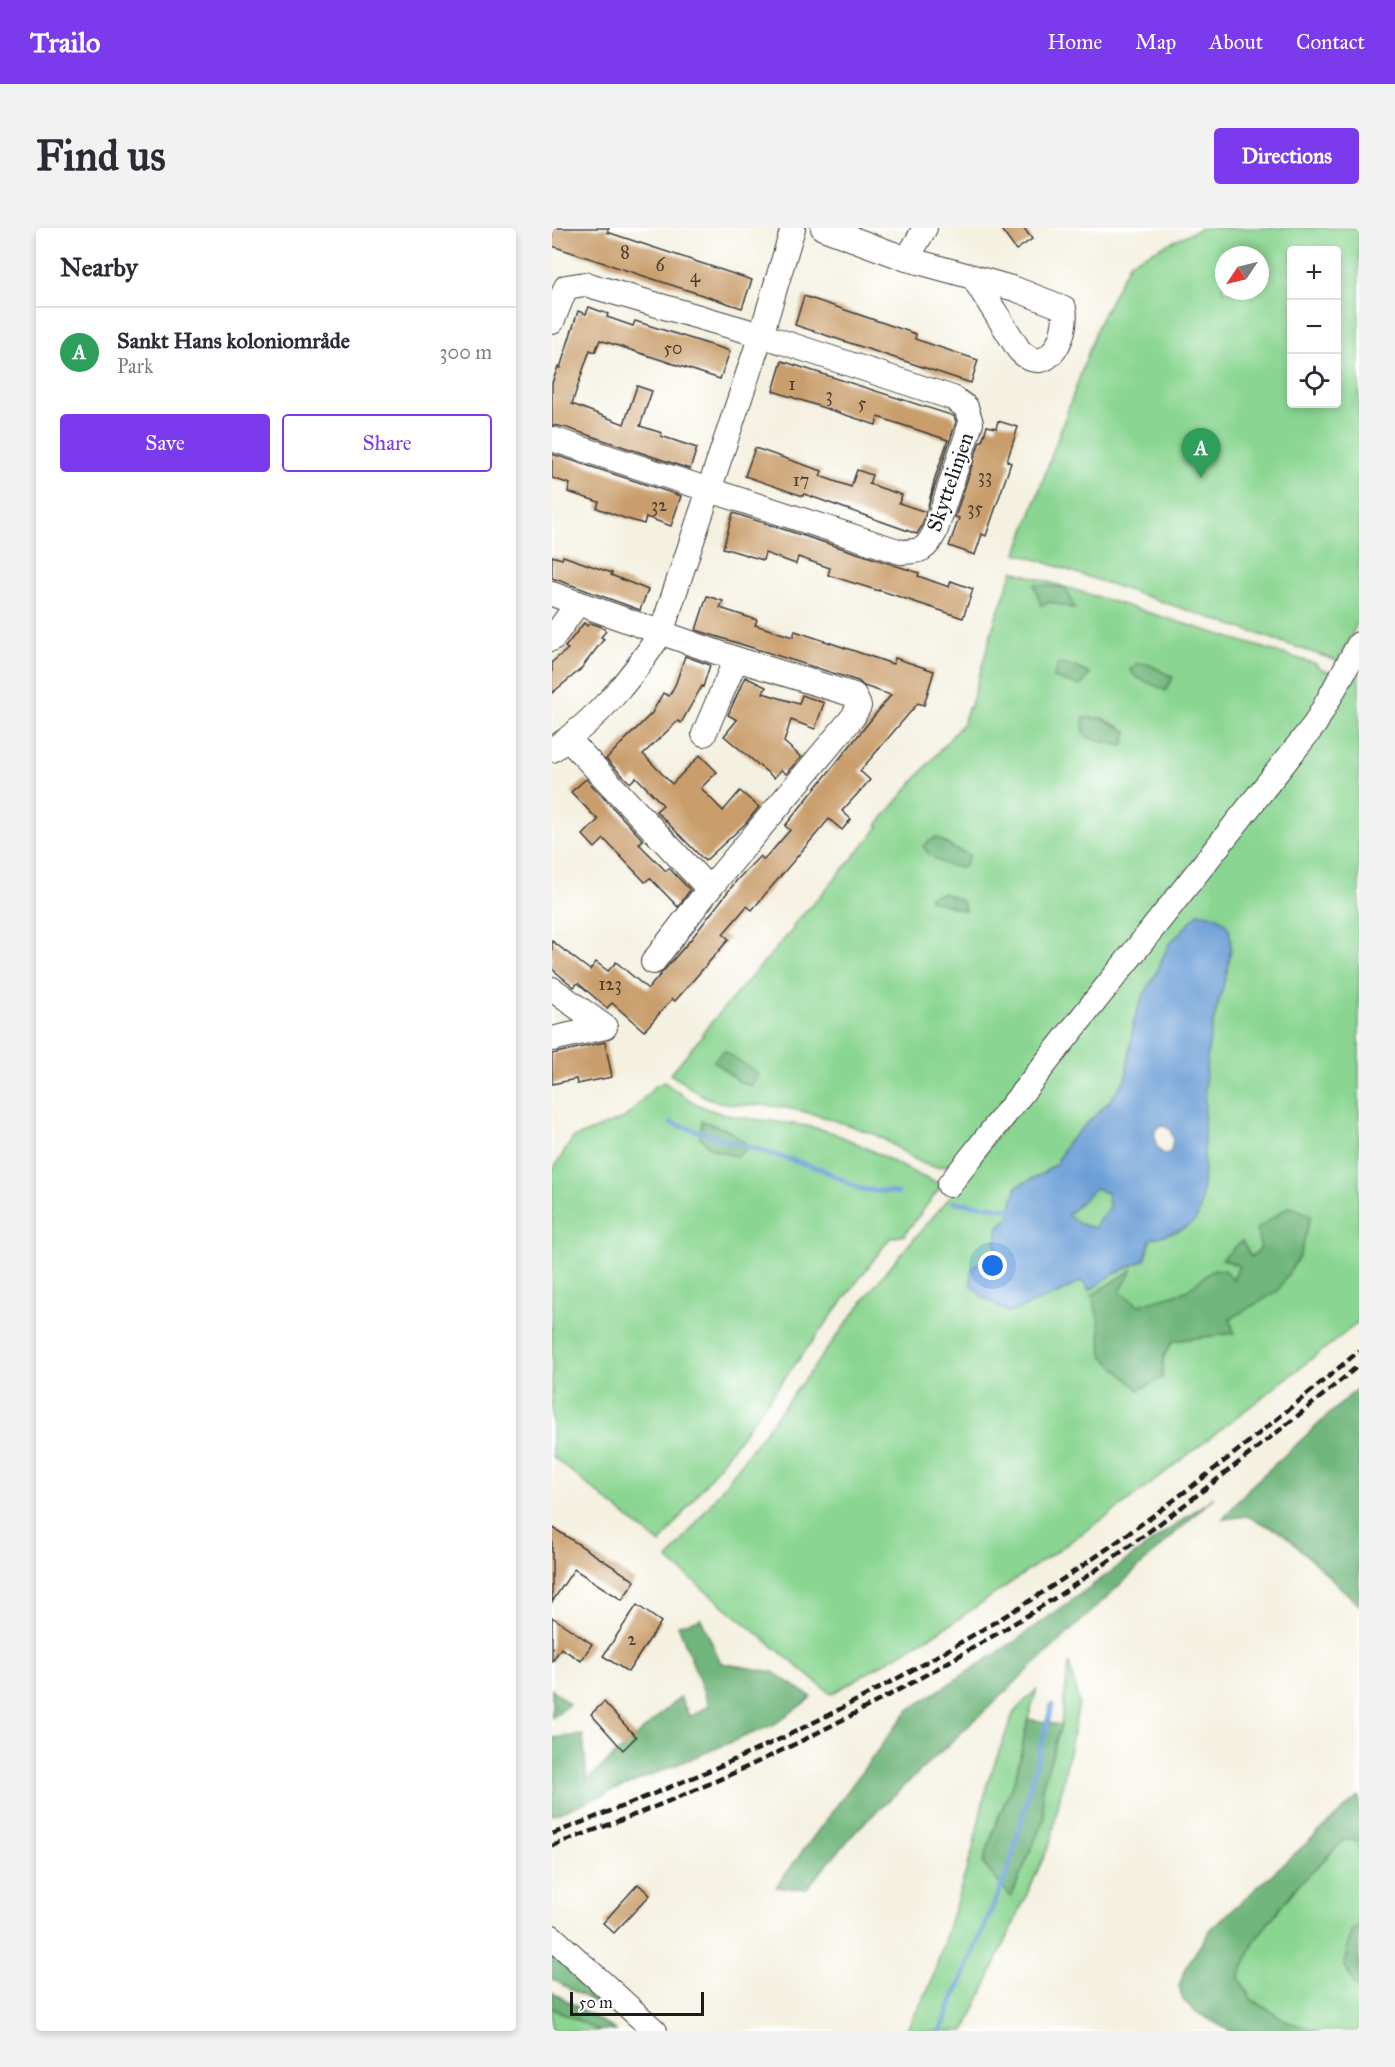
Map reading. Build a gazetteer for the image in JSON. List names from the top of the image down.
{
  "streets": {
    "street": ["Skyttelinjen"]
  },
  "house_numbers": [
    "8",
    "6",
    "4",
    "50",
    "1",
    "3",
    "5",
    "33",
    "17",
    "32",
    "35",
    "123",
    "2"
  ],
  "scale_bar": "50 m",
  "north": "bottom left",
  "page": {
    "header": "Trailo",
    "nav": [
      "Home",
      "Map",
      "About",
      "Contact"
    ],
    "buttons": [
      "Directions",
      ["Save", "Share"]
    ],
    "title": "Find us",
    "heading": "Nearby",
    "map_buttons": ["+", "−"],
    "list": [
      {
        "mark": "A",
        "name": "Sankt Hans koloniområde",
        "note": "Park",
        "value": "300 m"
      }
    ],
    "pins": "A",
    "scale": "50 m"
  }
}
